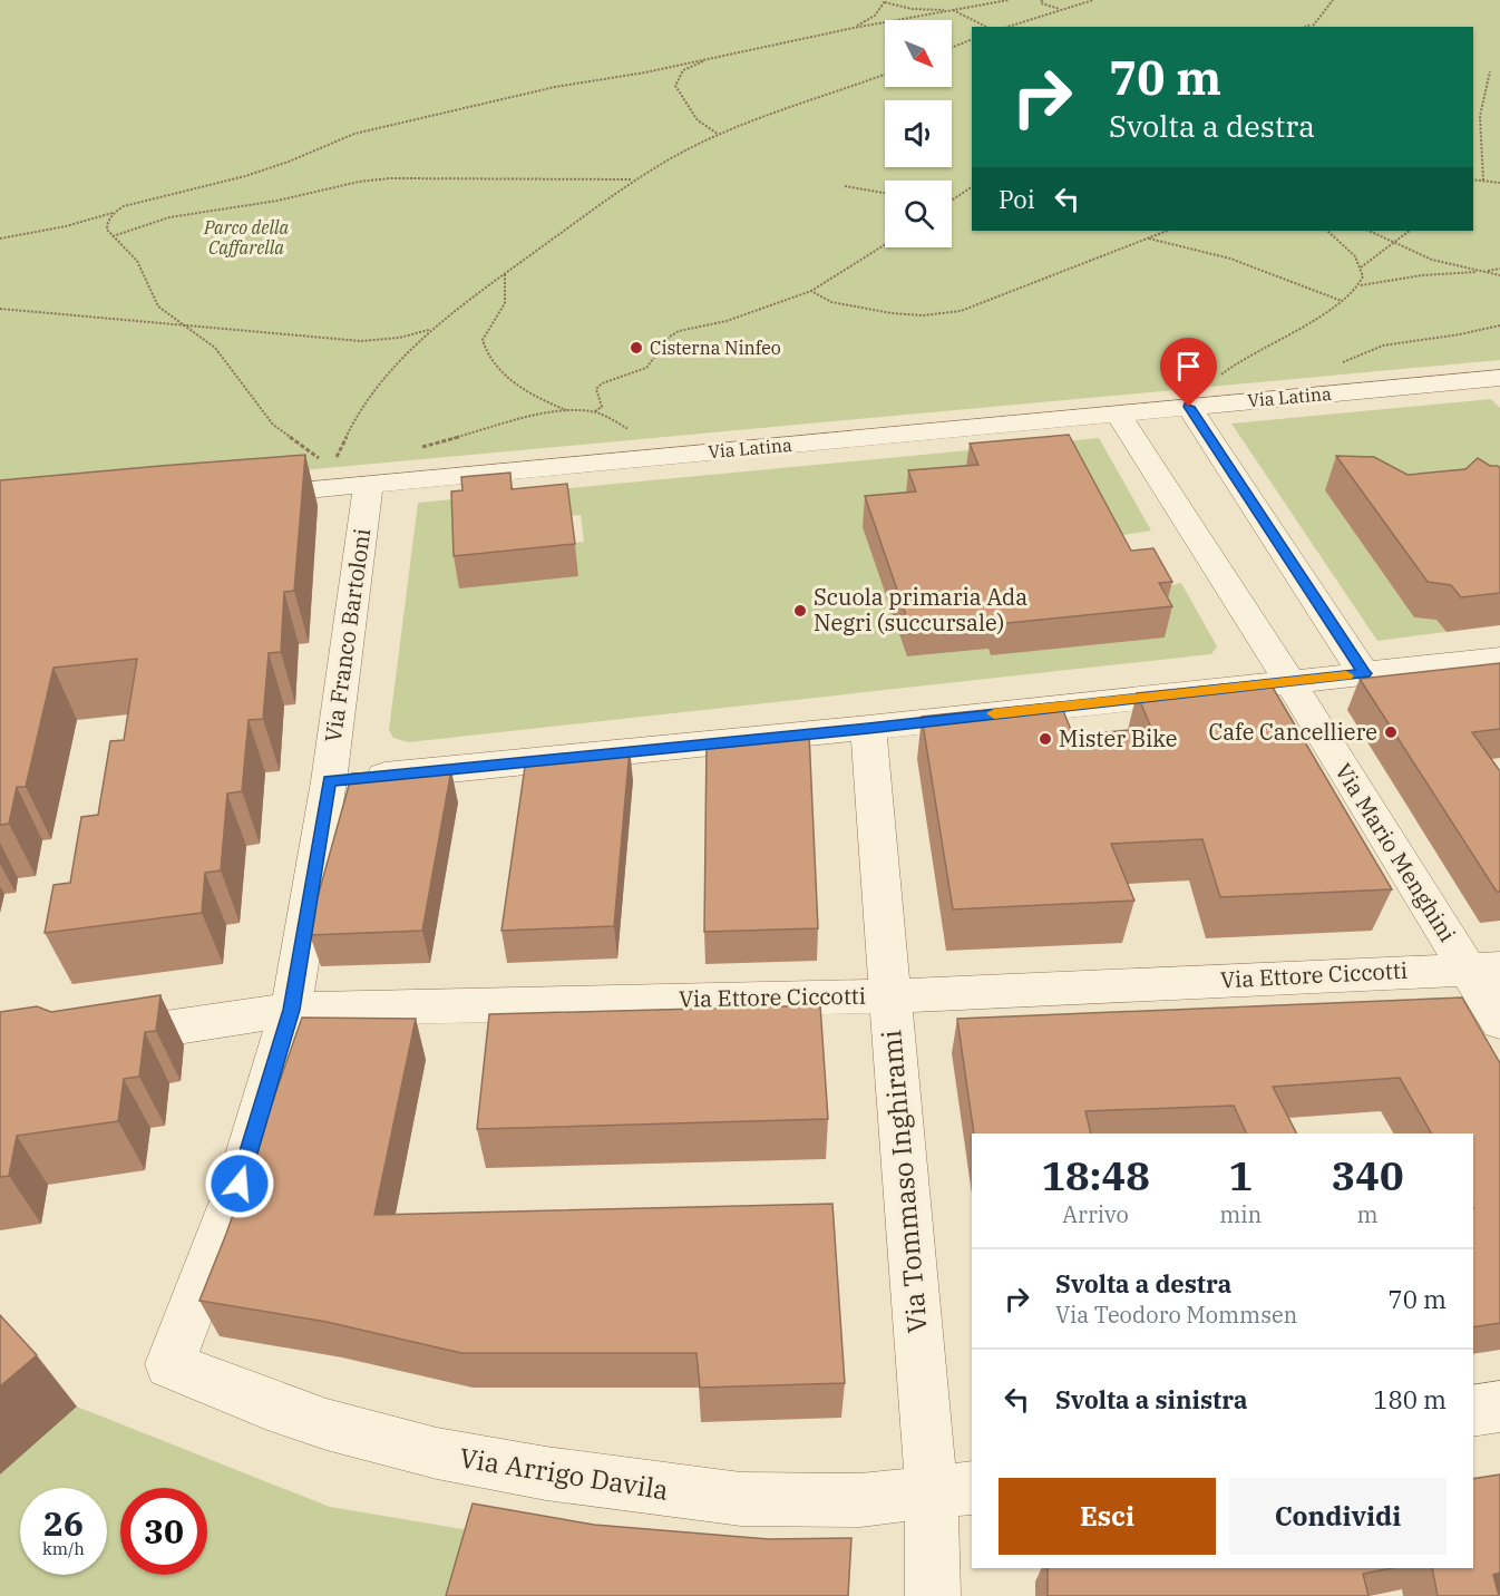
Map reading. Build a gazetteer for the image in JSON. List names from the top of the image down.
{
  "streets": {
    "street": [
      "Via Latina",
      "Via Franco Bartoloni",
      "Via Mario Menghini",
      "Via Ettore Ciccotti",
      "Via Tommaso Inghirami",
      "Via Arrigo Davila"
    ]
  },
  "crossings": [
    ["Via Latina", "Via Franco Bartoloni"],
    ["Via Latina", "Via Mario Menghini"],
    ["Via Franco Bartoloni", "Via Ettore Ciccotti"],
    ["Via Franco Bartoloni", "Via Arrigo Davila"],
    ["Via Mario Menghini", "Via Ettore Ciccotti"],
    ["Via Ettore Ciccotti", "Via Tommaso Inghirami"],
    ["Via Tommaso Inghirami", "Via Arrigo Davila"]
  ],
  "parks": ["Parco della Caffarella"],
  "places": [
    "Cisterna Ninfeo",
    "Scuola primaria Ada Negri (succursale)",
    "Cafe Cancelliere",
    "Mister Bike"
  ],
  "north": "bottom right",
  "page": {
    "turn": ["70 m", "Svolta a destra"],
    "then": "Poi",
    "eta": [
      "18:48",
      "Arrivo",
      "1",
      "min",
      "340",
      "m"
    ],
    "list": [
      {
        "name": "Svolta a destra",
        "note": "Via Teodoro Mommsen",
        "value": "70 m"
      },
      {
        "name": "Svolta a sinistra",
        "value": "180 m"
      }
    ],
    "buttons": ["Esci", "Condividi"],
    "speed": "26 km/h",
    "limit": "30"
  }
}
